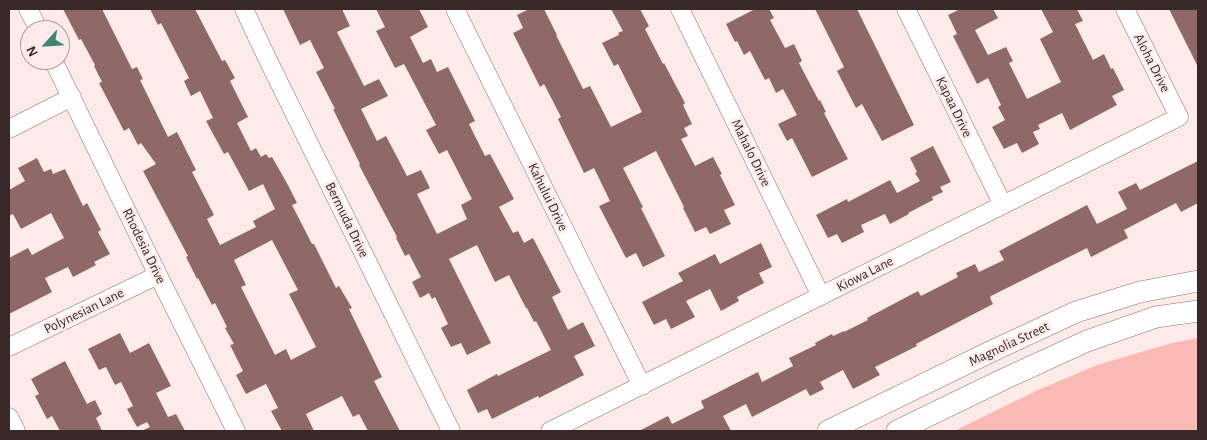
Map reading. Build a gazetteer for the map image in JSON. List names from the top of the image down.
{
  "streets": {
    "main road": ["Magnolia Street"],
    "street": [
      "Aloha Drive",
      "Kapaa Drive",
      "Mahalo Drive",
      "Kahului Drive",
      "Bermuda Drive",
      "Rhodesia Drive",
      "Kiowa Lane",
      "Polynesian Lane"
    ]
  },
  "crossings": [
    ["Aloha Drive", "Kiowa Lane"],
    ["Kapaa Drive", "Kiowa Lane"],
    ["Mahalo Drive", "Kiowa Lane"],
    ["Kahului Drive", "Kiowa Lane"],
    ["Rhodesia Drive", "Polynesian Lane"]
  ],
  "north": "bottom left"
}
